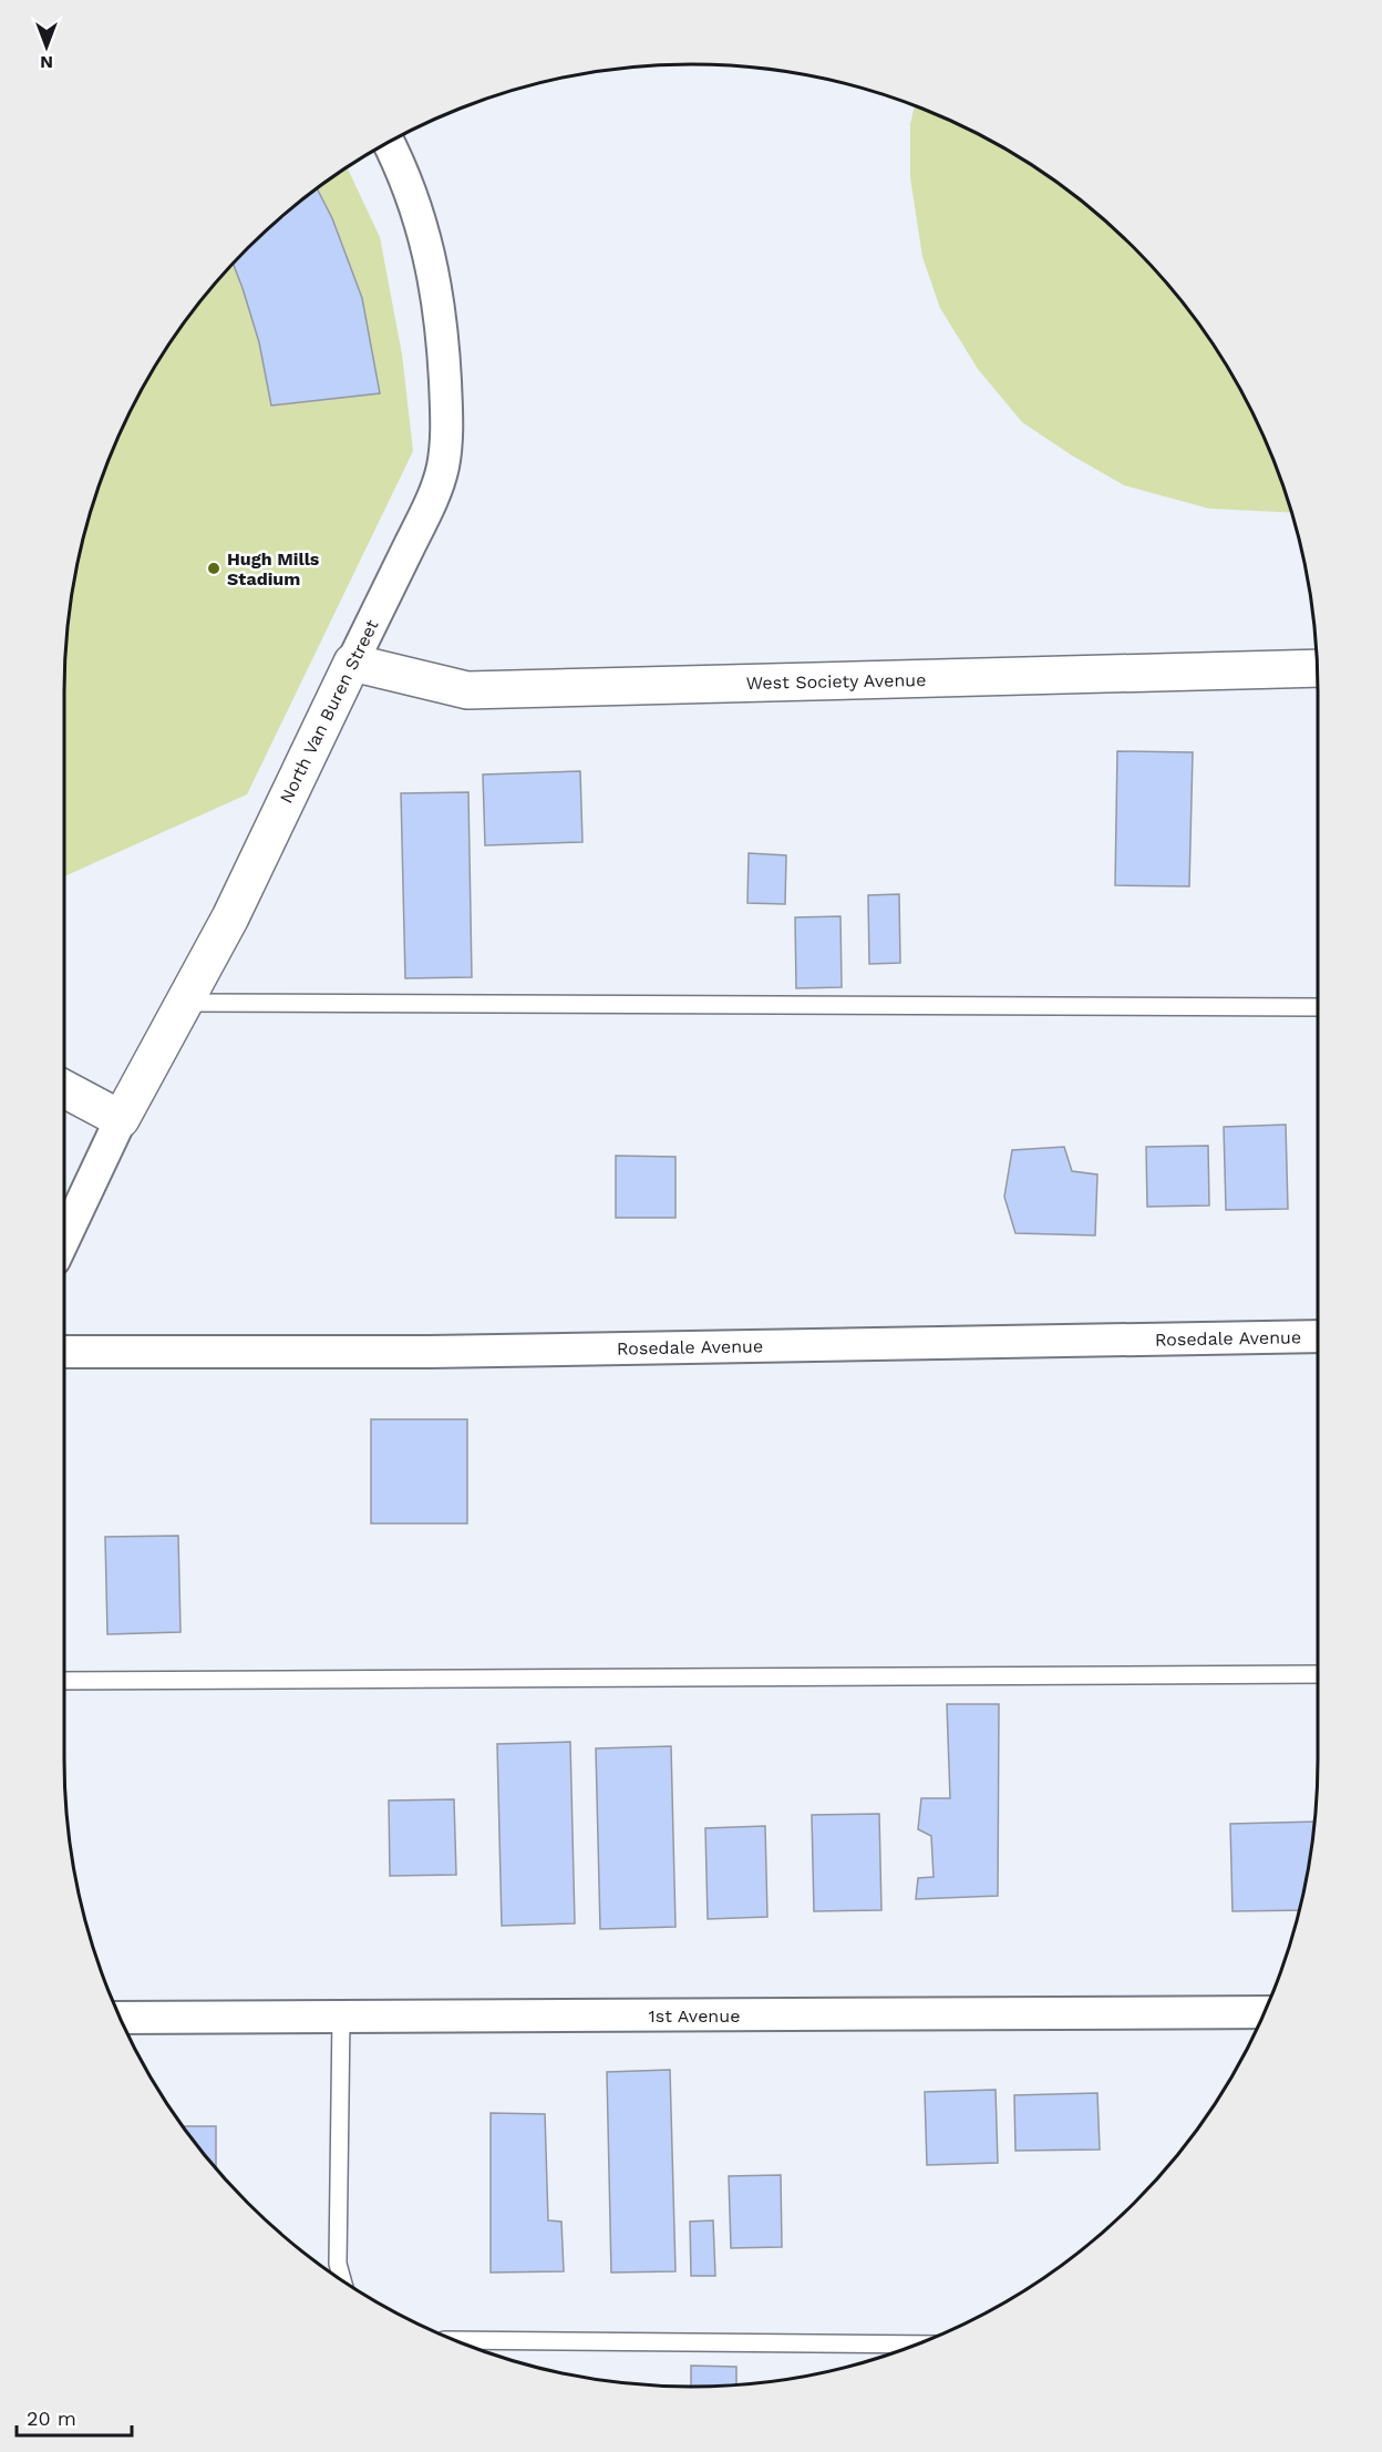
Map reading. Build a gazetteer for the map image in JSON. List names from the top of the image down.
{
  "streets": {
    "street": [
      "West Society Avenue",
      "North Van Buren Street",
      "Rosedale Avenue",
      "1st Avenue"
    ]
  },
  "crossings": [
    ["West Society Avenue", "North Van Buren Street"]
  ],
  "places": ["Hugh Mills Stadium"],
  "scale_bar": "20 m",
  "north": "bottom"
}
